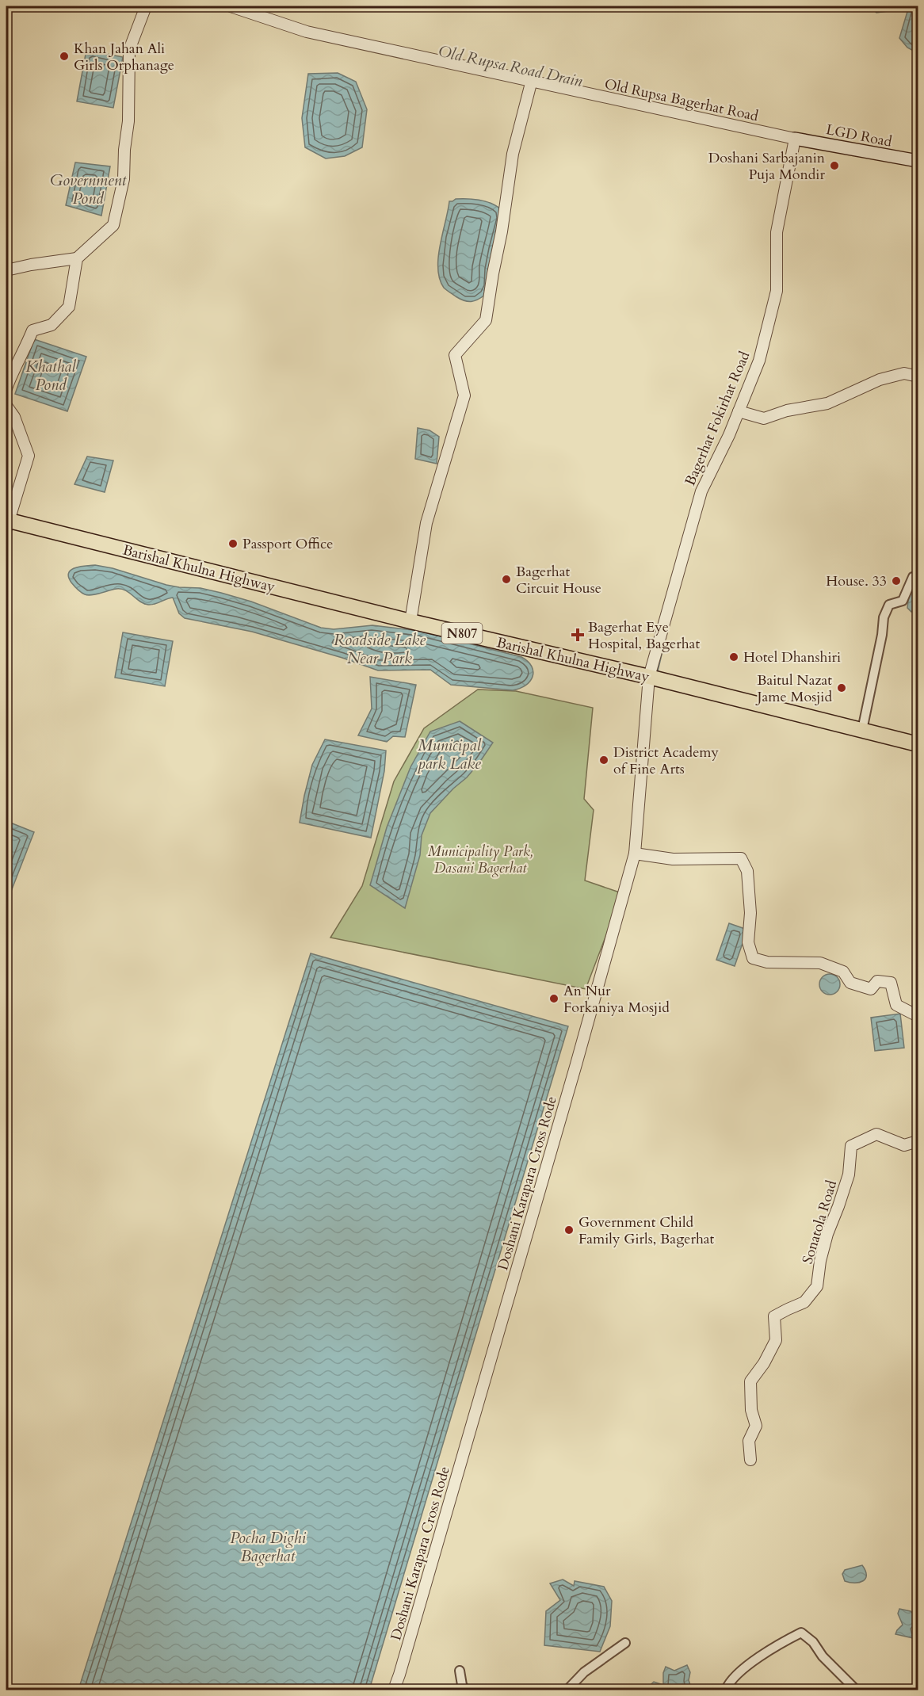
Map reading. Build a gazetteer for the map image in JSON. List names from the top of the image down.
{
  "streets": {
    "highway": ["Barishal Khulna Highway", "N807"],
    "main road": ["LGD Road"],
    "street": [
      "Old Rupsa Bagerhat Road",
      "Bagerhat Fokirhat Road",
      "Doshani Karapara Cross Rode",
      "Sonatola Road"
    ]
  },
  "crossings": [
    ["Old Rupsa Bagerhat Road", "LGD Road"],
    ["Old Rupsa Bagerhat Road", "Bagerhat Fokirhat Road"],
    ["LGD Road", "Bagerhat Fokirhat Road"],
    ["Bagerhat Fokirhat Road", "Barishal Khulna Highway"],
    ["Bagerhat Fokirhat Road", "Doshani Karapara Cross Rode"],
    ["Barishal Khulna Highway", "Doshani Karapara Cross Rode"]
  ],
  "water": [
    "Old Rupsa Road Drain",
    "Government Pond",
    "Khathal Pond",
    "Roadside Lake Near Park",
    "Municipal park Lake",
    "Pocha Dighi Bagerhat"
  ],
  "parks": ["Municipality Park, Dasani Bagerhat"],
  "places": {
    "other": [
      "Khan Jahan Ali Girls Orphanage",
      "Doshani Sarbajanin Puja Mondir",
      "Passport Office",
      "Bagerhat Circuit House",
      "House. 33",
      "Hotel Dhanshiri",
      "Baitul Nazat Jame Mosjid",
      "District Academy of Fine Arts",
      "An Nur Forkaniya Mosjid",
      "Government Child Family Girls, Bagerhat"
    ],
    "health": ["Bagerhat Eye Hospital, Bagerhat"]
  }
}
